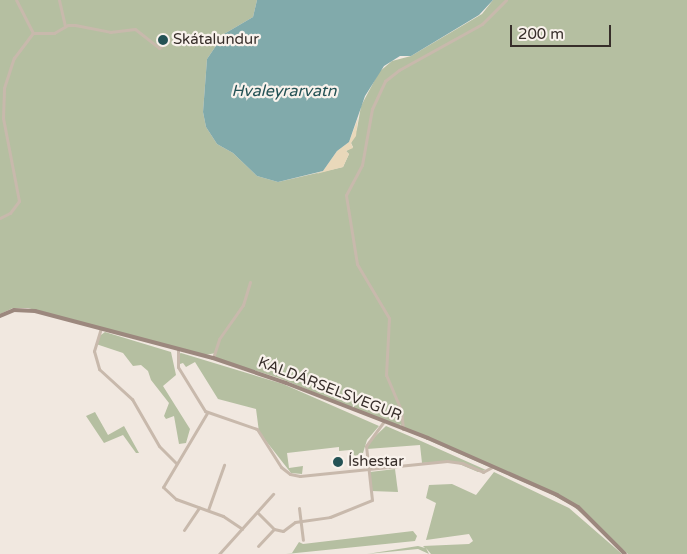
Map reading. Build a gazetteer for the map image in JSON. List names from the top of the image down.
{
  "streets": {
    "street": ["KALDÁRSELSVEGUR"]
  },
  "water": ["Hvaleyrarvatn"],
  "places": ["Skátalundur", "Íshestar"],
  "scale_bar": "200 m"
}
